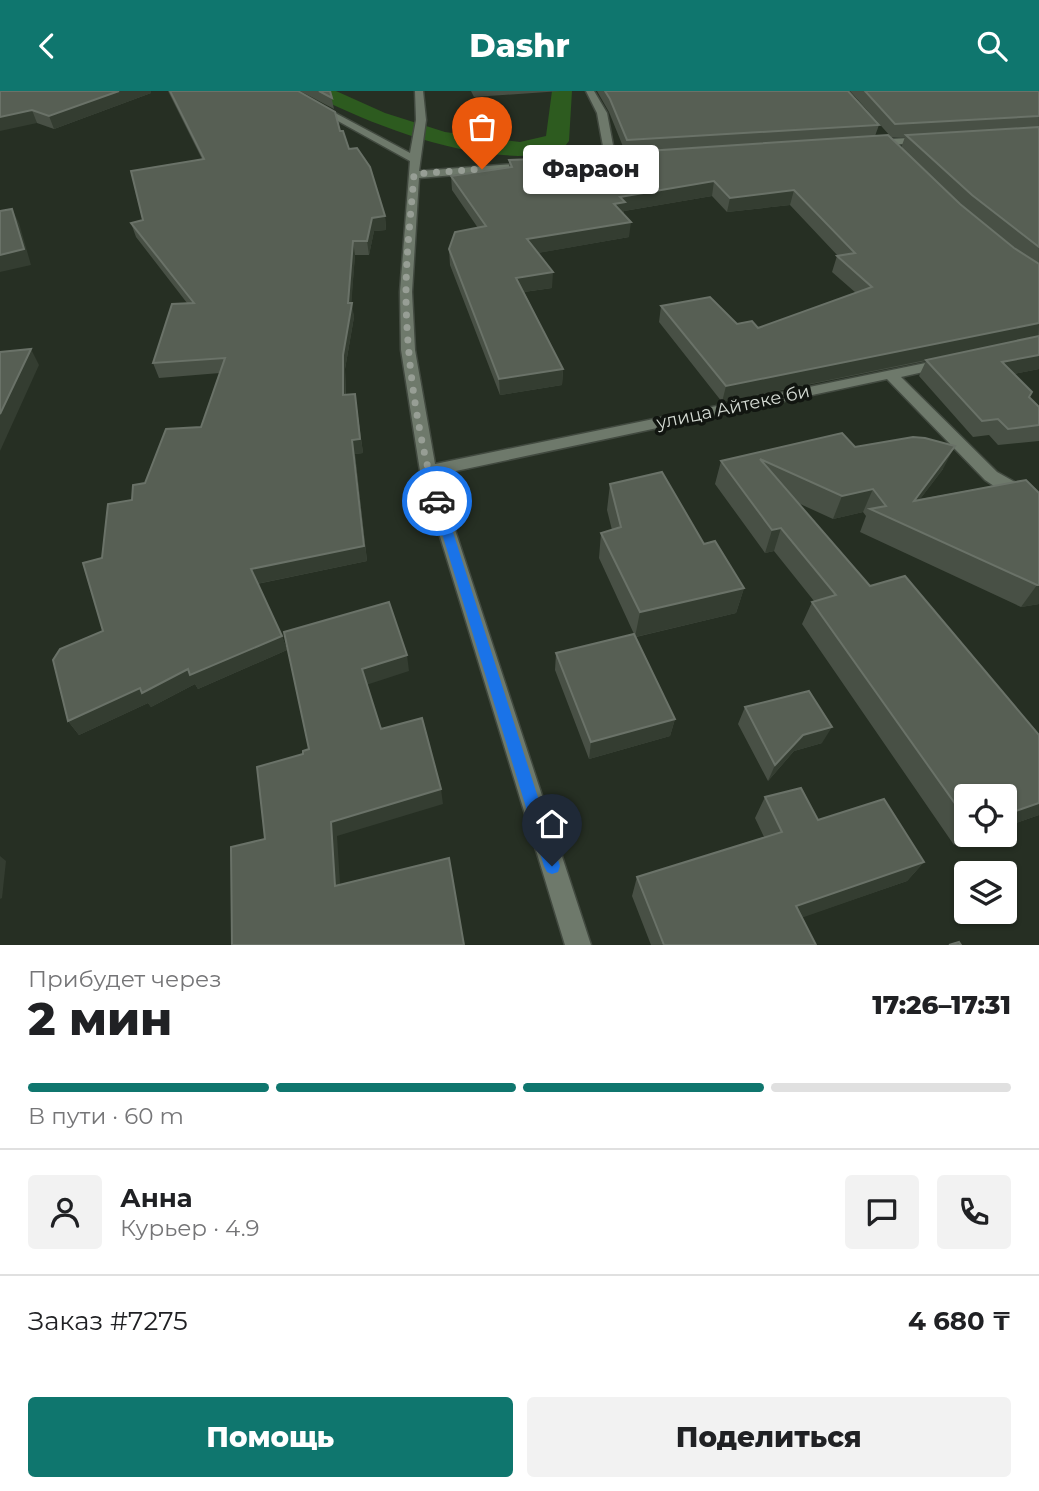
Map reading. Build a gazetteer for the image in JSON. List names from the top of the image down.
{
  "streets": {
    "street": ["улица Айтеке би"]
  },
  "places": ["Фараон"],
  "page": {
    "header": "Dashr",
    "bubble": "Фараон",
    "heading": ["2 мин", "Прибудет через", "17:26–17:31"],
    "panel": [
      "Анна",
      "Курьер · 4.9",
      "Заказ #7275",
      "4 680 ₸"
    ],
    "bar": "В пути · 60 m",
    "buttons": ["Помощь", "Поделиться"]
  }
}
